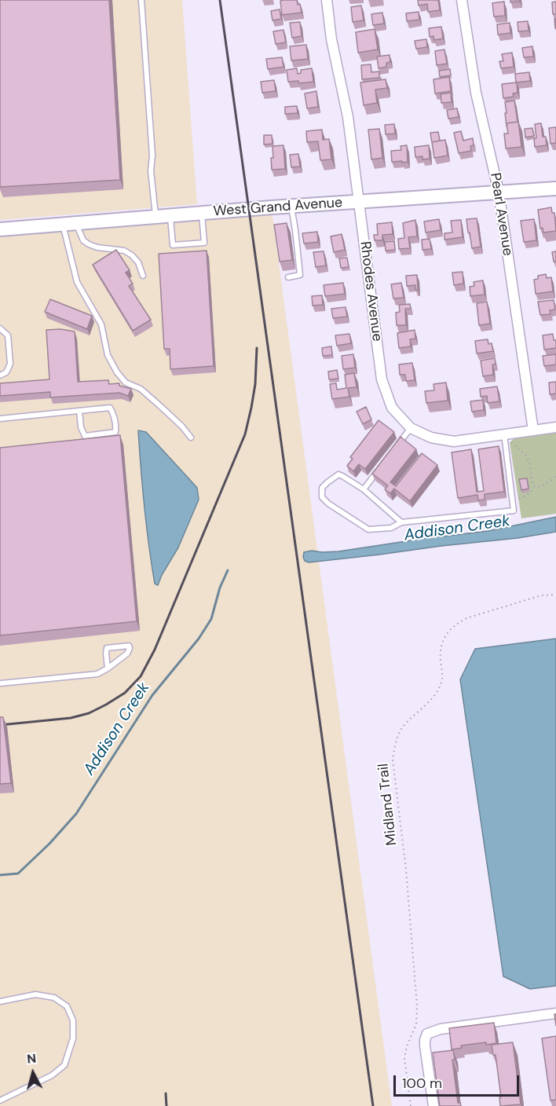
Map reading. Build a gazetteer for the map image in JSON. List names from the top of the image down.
{
  "streets": {
    "main road": ["West Grand Avenue"],
    "street": ["Pearl Avenue", "Rhodes Avenue"],
    "path": ["Midland Trail"]
  },
  "crossings": [
    ["West Grand Avenue", "Pearl Avenue"],
    ["West Grand Avenue", "Rhodes Avenue"],
    ["Pearl Avenue", "Rhodes Avenue"]
  ],
  "water": ["Addison Creek"],
  "scale_bar": "100 m",
  "north": "top"
}
